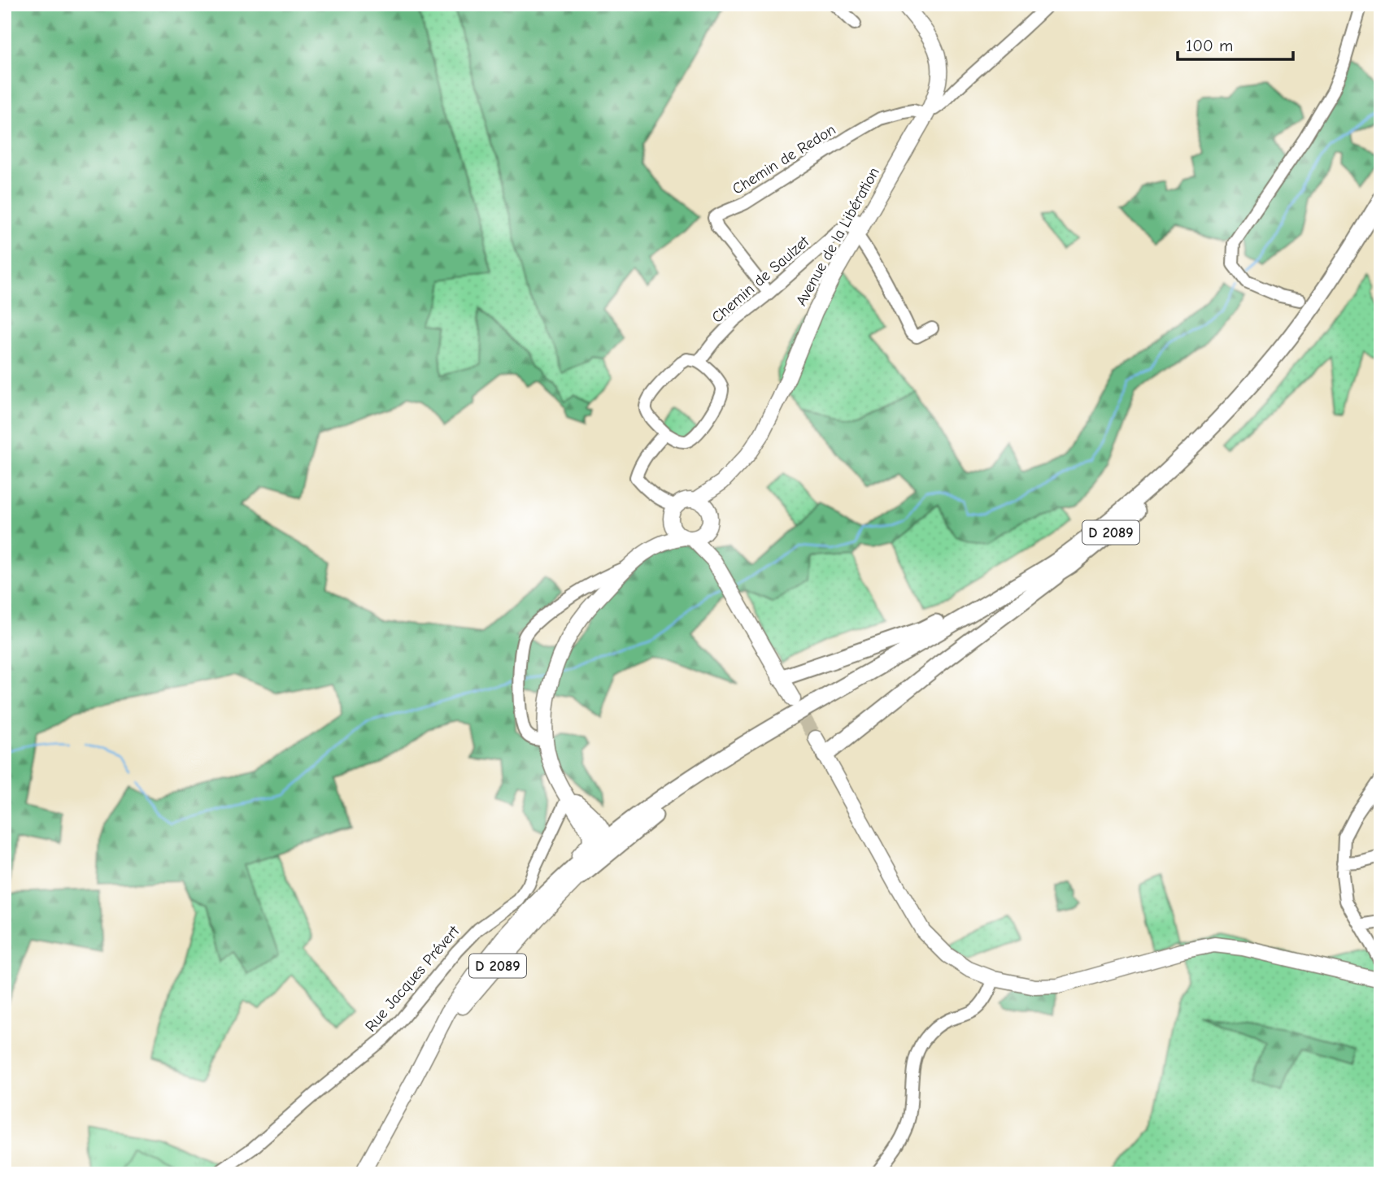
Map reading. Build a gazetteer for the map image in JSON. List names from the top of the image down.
{
  "streets": {
    "highway": ["D 2089"],
    "main road": ["Avenue de la Libération"],
    "street": ["Chemin de Redon", "Chemin de Saulzet", "Rue Jacques Prévert"]
  },
  "crossings": [
    ["Chemin de Redon", "Avenue de la Libération"],
    ["Chemin de Redon", "Chemin de Saulzet"],
    ["Avenue de la Libération", "Chemin de Saulzet"]
  ],
  "scale_bar": "100 m"
}
